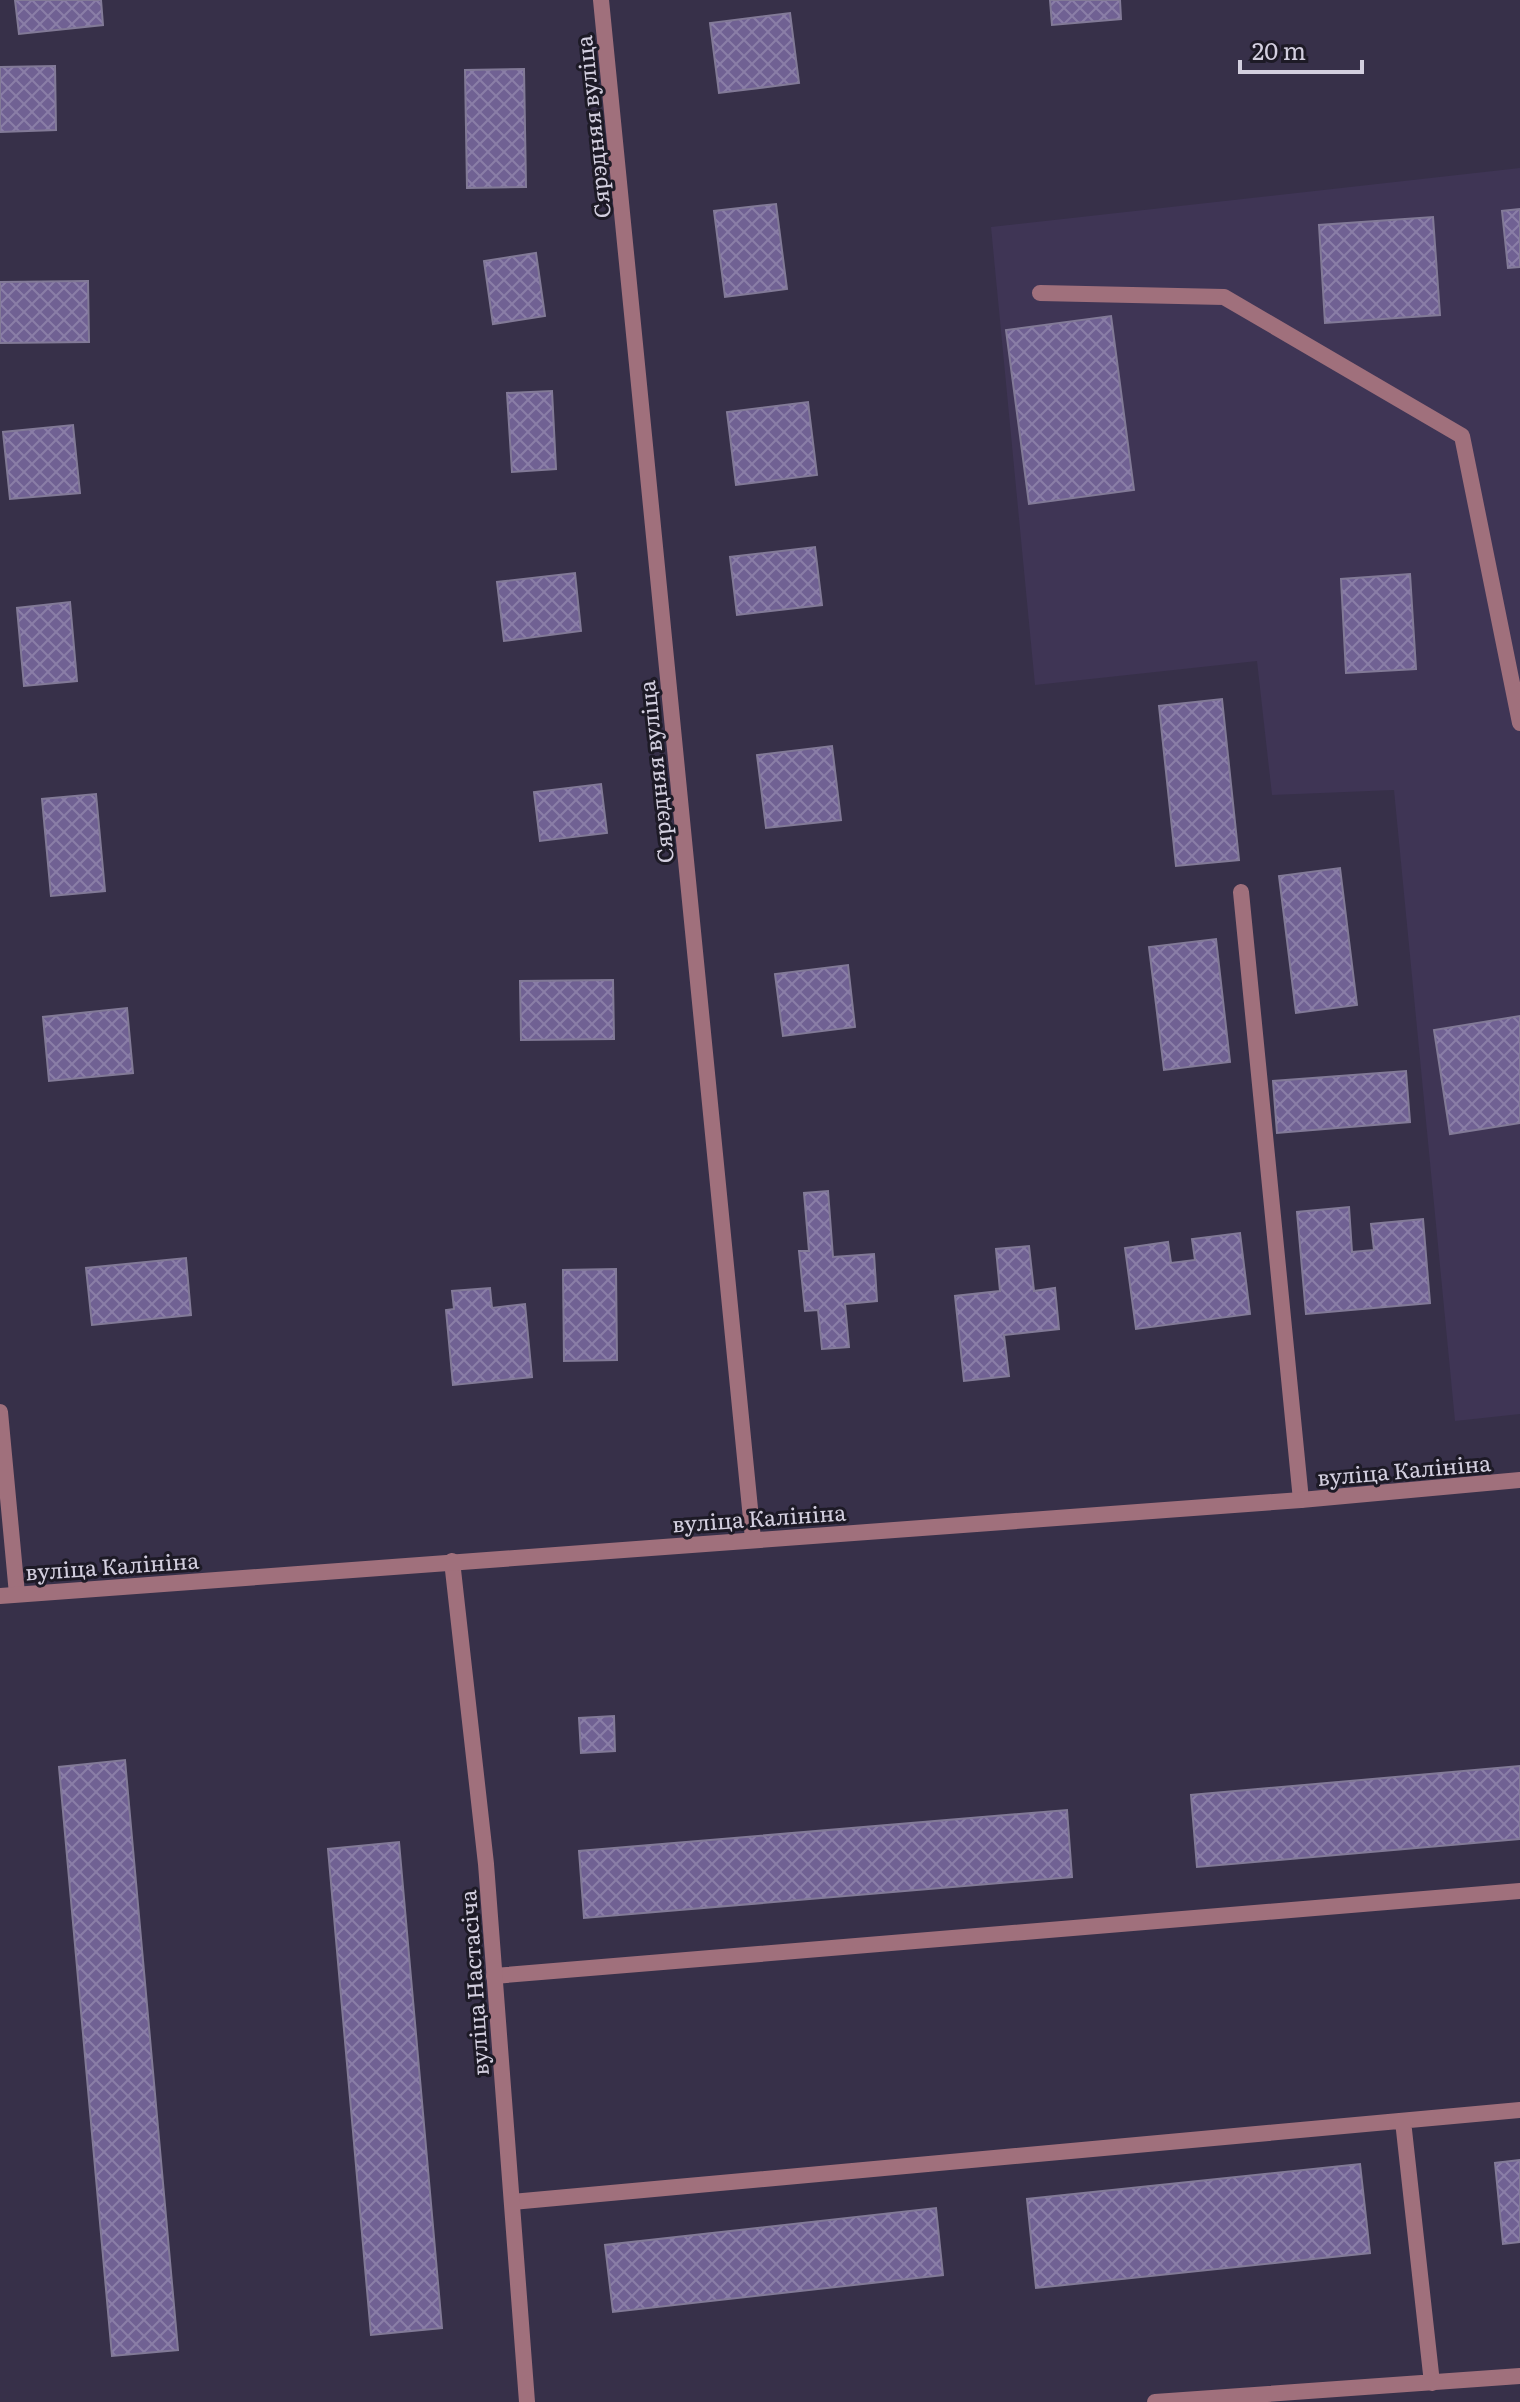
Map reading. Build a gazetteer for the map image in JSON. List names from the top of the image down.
{
  "streets": {
    "street": ["Сярэдняя вуліца", "вуліца Калініна", "вуліца Настасіча"]
  },
  "crossings": [
    ["Сярэдняя вуліца", "вуліца Калініна"],
    ["вуліца Калініна", "вуліца Настасіча"]
  ],
  "scale_bar": "20 m"
}
